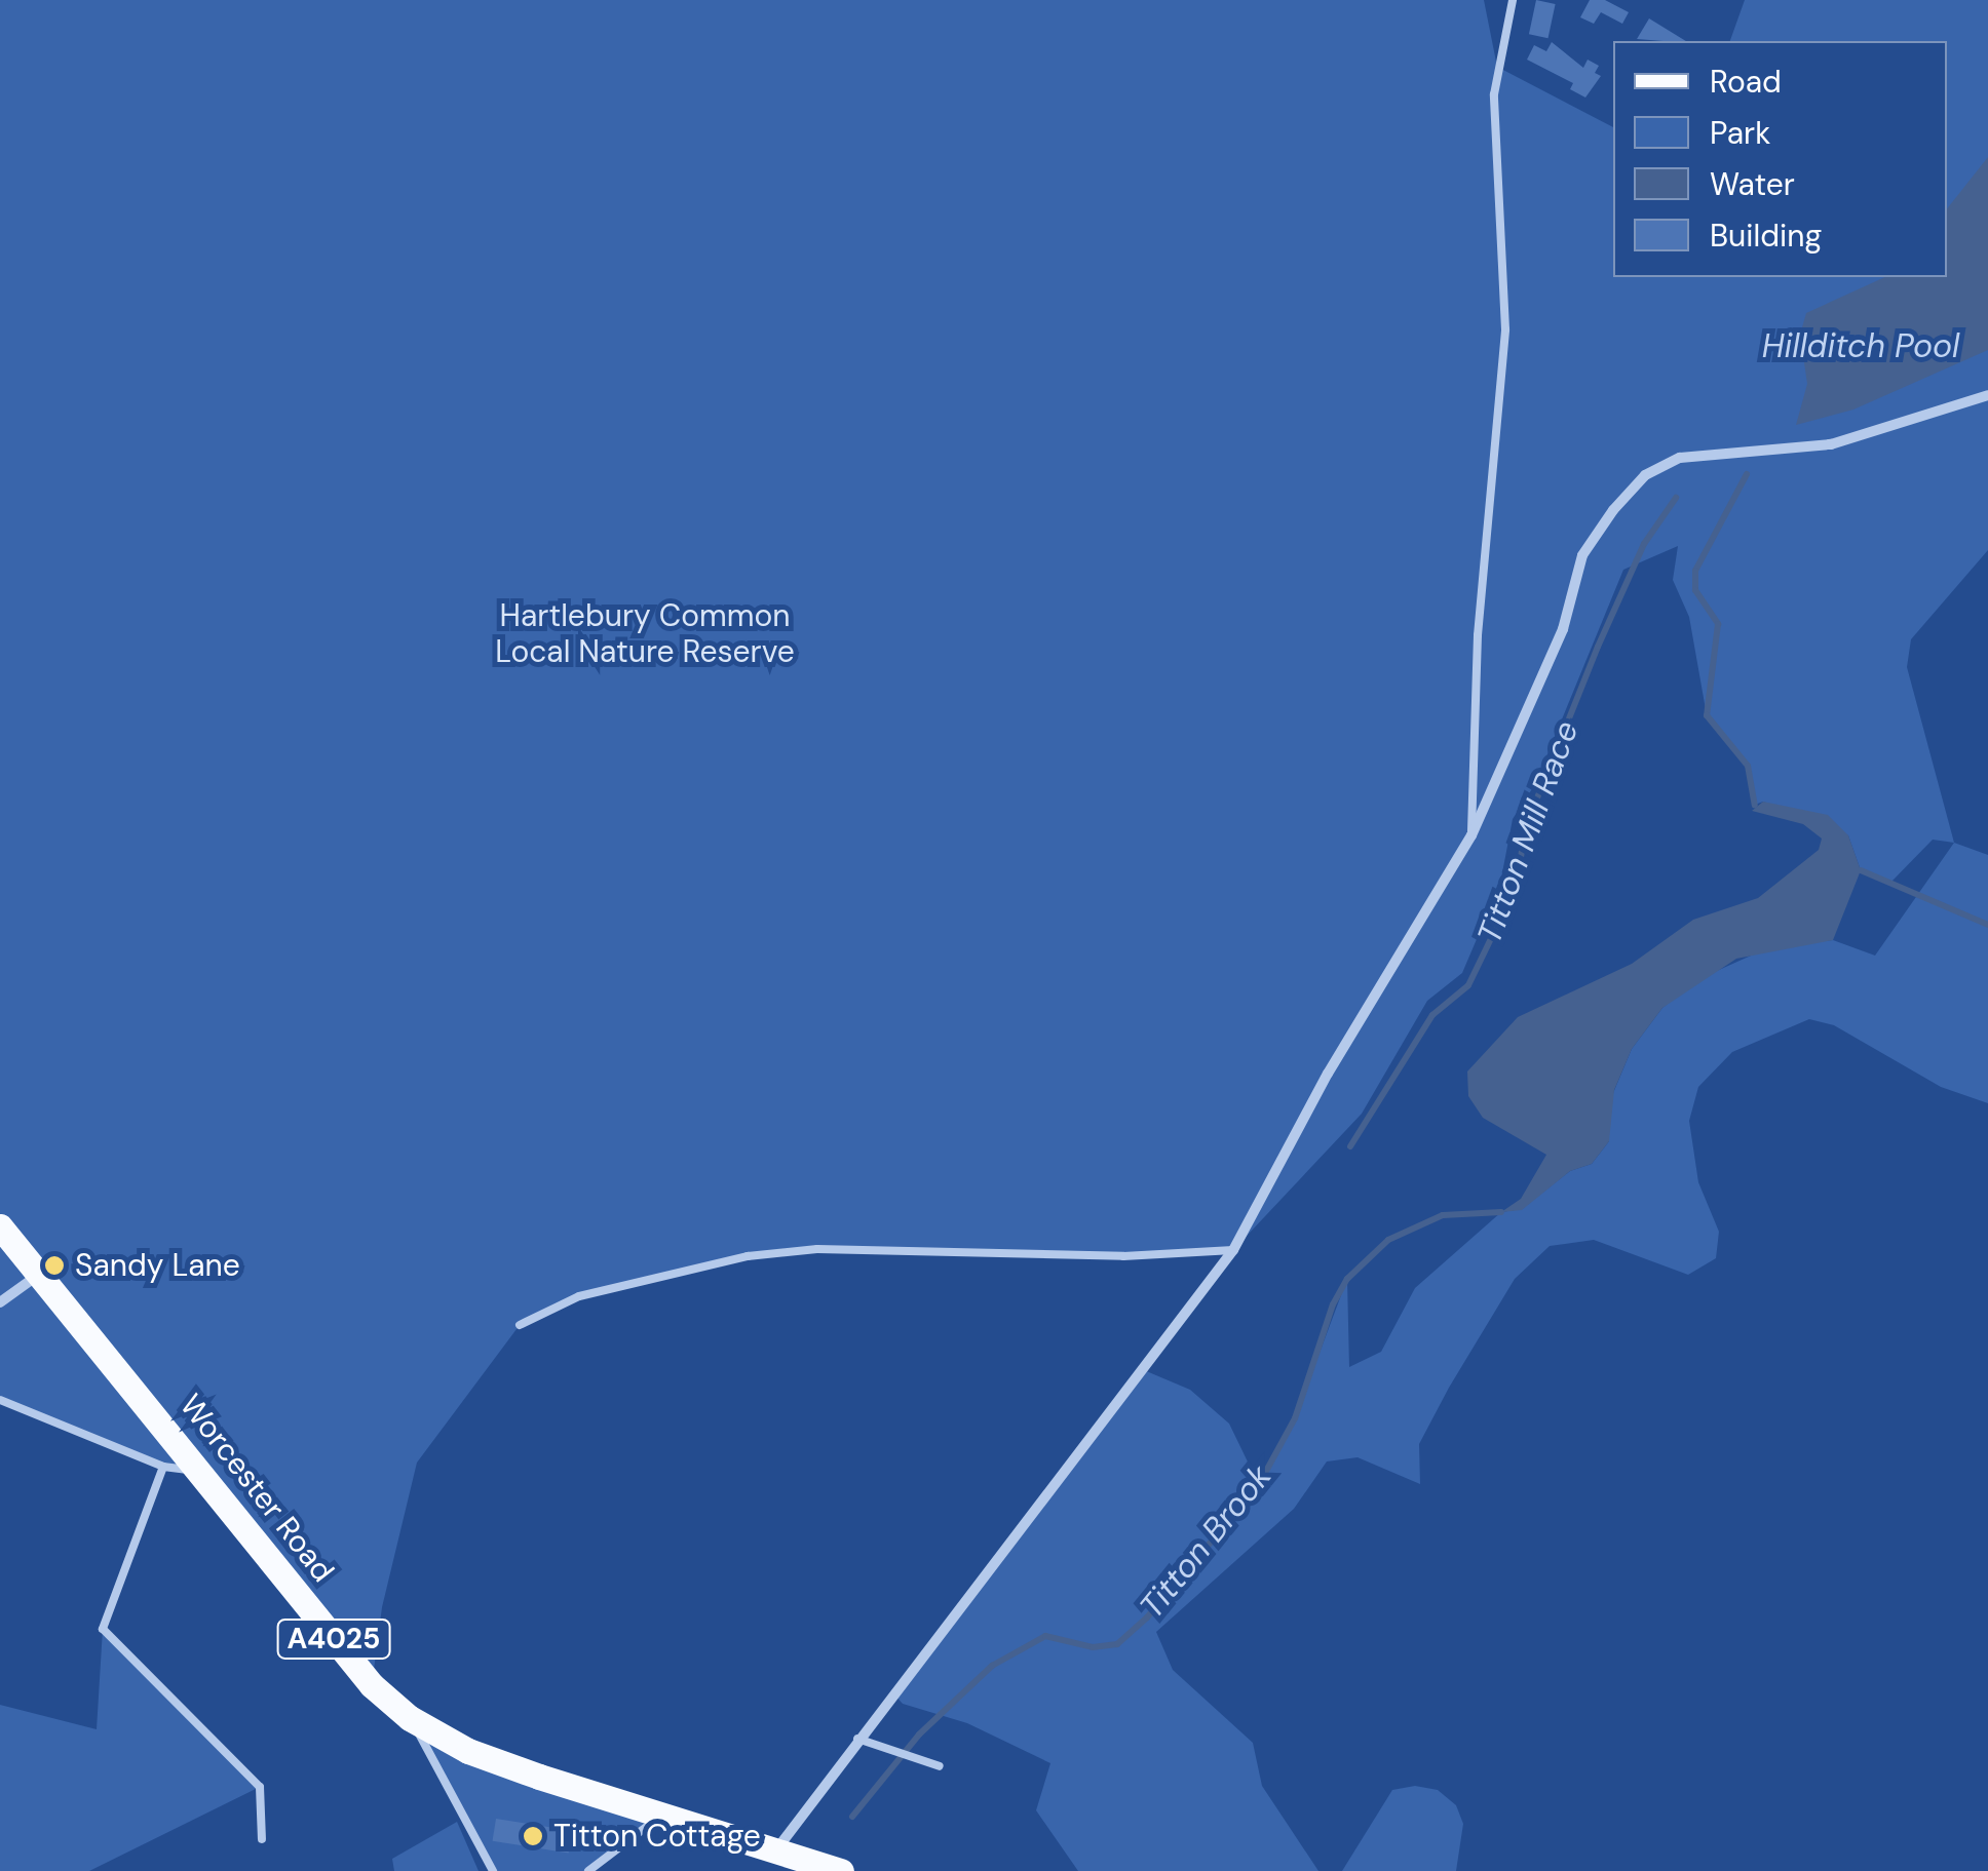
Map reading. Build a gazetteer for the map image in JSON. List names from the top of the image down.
{
  "streets": {
    "main road": ["Worcester Road", "A4025"]
  },
  "water": ["Hillditch Pool", "Titton Mill Race", "Titton Brook"],
  "parks": ["Hartlebury Common Local Nature Reserve"],
  "places": ["Sandy Lane", "Titton Cottage"],
  "legend": [
    "Road",
    "Park",
    "Water",
    "Building"
  ]
}
